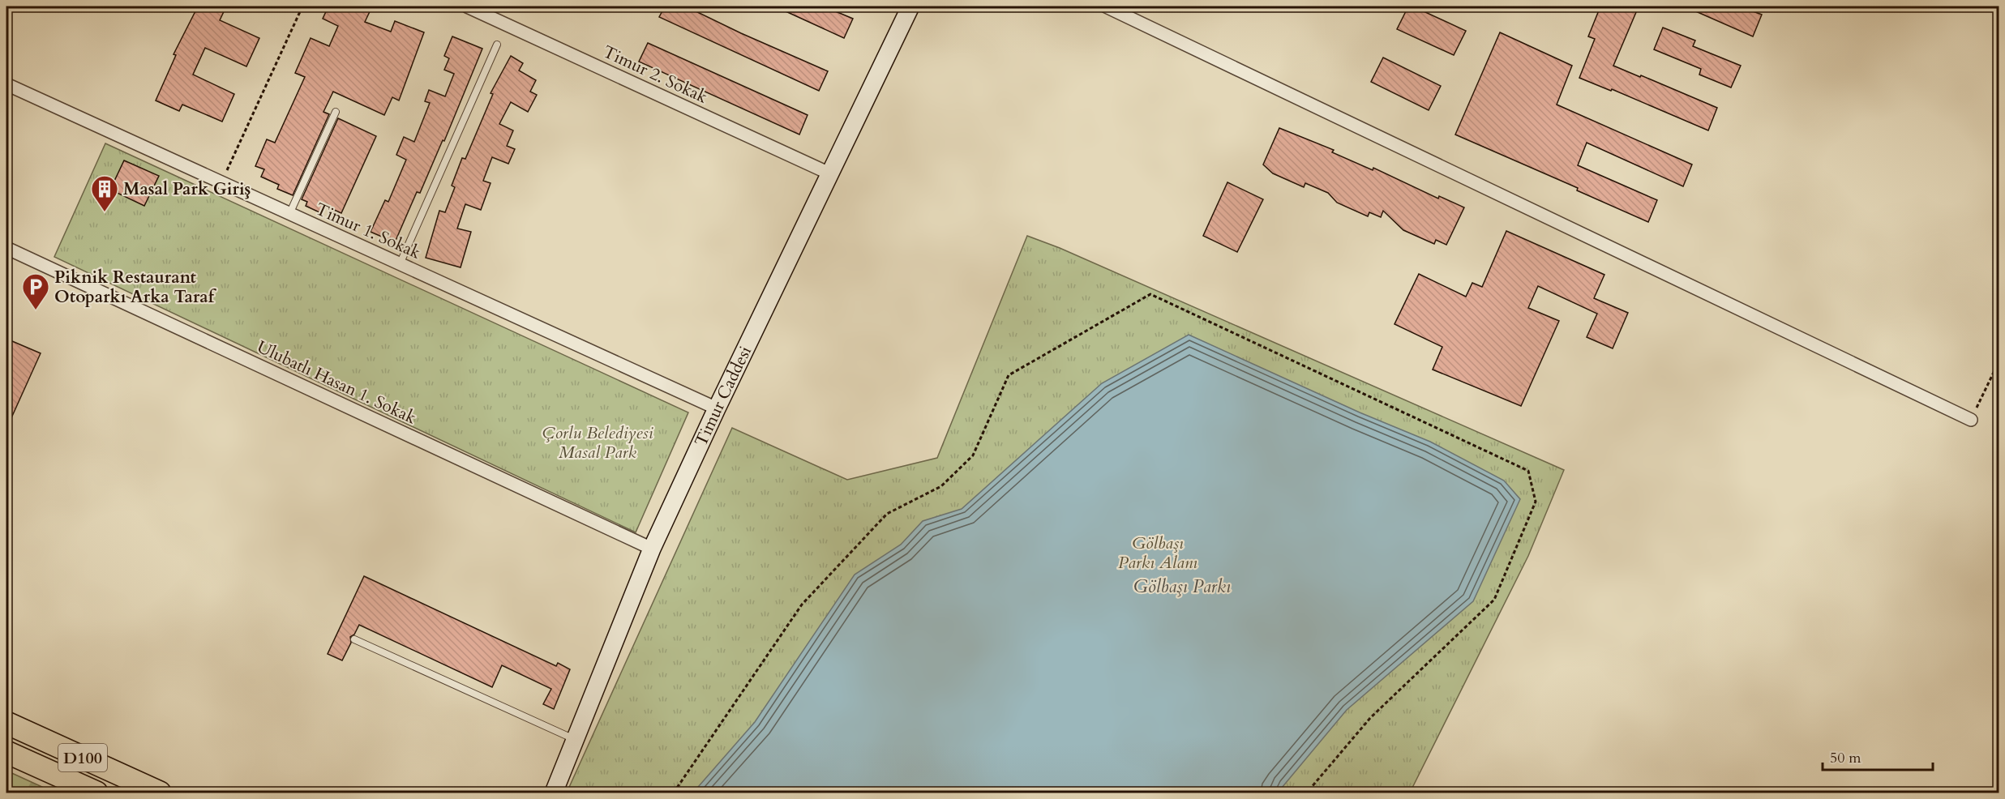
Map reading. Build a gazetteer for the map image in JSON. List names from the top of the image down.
{
  "streets": {
    "highway": ["D100"],
    "street": [
      "Timur 2. Sokak",
      "Timur 1. Sokak",
      "Ulubatlı Hasan 1. Sokak",
      "Timur Caddesi"
    ]
  },
  "crossings": [
    ["Timur 2. Sokak", "Timur Caddesi"],
    ["Timur 1. Sokak", "Timur Caddesi"],
    ["Ulubatlı Hasan 1. Sokak", "Timur Caddesi"]
  ],
  "water": ["Gölbaşı Parkı"],
  "parks": ["Çorlu Belediyesi Masal Park", "Gölbaşı Parkı Alanı"],
  "places": {
    "building": ["Masal Park Giriş"],
    "parking": ["Piknik Restaurant Otoparkı Arka Taraf"]
  },
  "scale_bar": "50 m"
}
